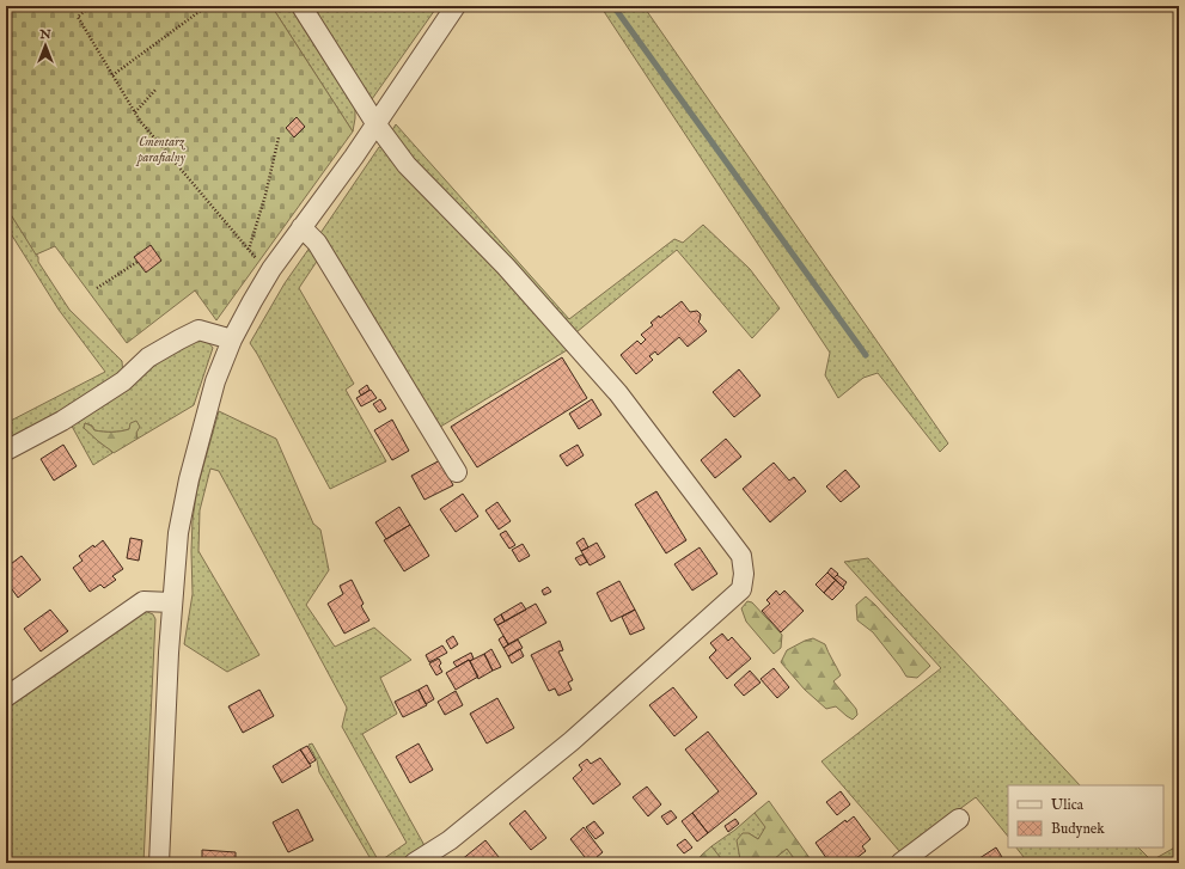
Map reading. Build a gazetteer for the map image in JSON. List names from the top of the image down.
{
  "parks": ["Cmentarz parafialny"],
  "legend": ["Ulica", "Budynek"],
  "north": "top"
}
